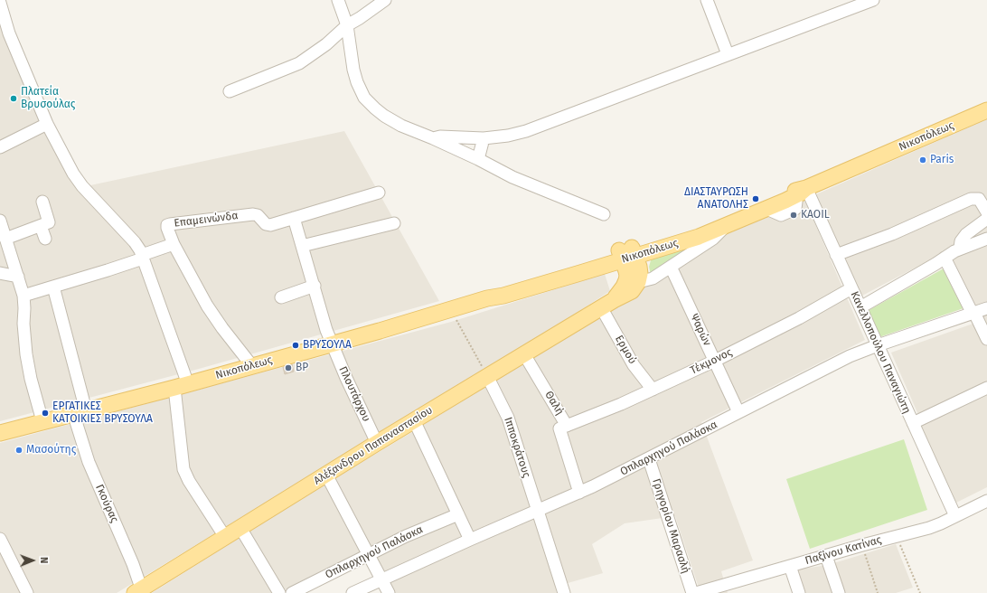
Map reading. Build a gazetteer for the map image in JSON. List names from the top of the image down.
{
  "streets": {
    "main road": ["Νικοπόλεως", "Αλέξανδρου Παπαναστασίου"],
    "street": [
      "Επαμεινώνδα",
      "Ψαρών",
      "Ερμού",
      "Κανελλοπούλου Παναγιώτη",
      "Τέκμονος",
      "Πλουτάρχου",
      "Θαλή",
      "Ιπποκράτους",
      "Οπλαρχηγού Παλάσκα",
      "Γκούρας",
      "Γρηγορίου Μαρασλή",
      "Παξίνου Κατίνας"
    ]
  },
  "crossings": [
    ["Νικοπόλεως", "Κανελλοπούλου Παναγιώτη"],
    ["Νικοπόλεως", "Πλουτάρχου"],
    ["Νικοπόλεως", "Γκούρας"],
    ["Επαμεινώνδα", "Πλουτάρχου"],
    ["Επαμεινώνδα", "Γκούρας"],
    ["Ψαρών", "Τέκμονος"],
    ["Ψαρών", "Οπλαρχηγού Παλάσκα"],
    ["Ερμού", "Τέκμονος"],
    ["Ερμού", "Αλέξανδρου Παπαναστασίου"],
    ["Κανελλοπούλου Παναγιώτη", "Τέκμονος"],
    ["Κανελλοπούλου Παναγιώτη", "Οπλαρχηγού Παλάσκα"],
    ["Κανελλοπούλου Παναγιώτη", "Παξίνου Κατίνας"],
    ["Τέκμονος", "Θαλή"],
    ["Πλουτάρχου", "Αλέξανδρου Παπαναστασίου"],
    ["Θαλή", "Αλέξανδρου Παπαναστασίου"],
    ["Θαλή", "Οπλαρχηγού Παλάσκα"],
    ["Αλέξανδρου Παπαναστασίου", "Ιπποκράτους"],
    ["Αλέξανδρου Παπαναστασίου", "Γκούρας"],
    ["Ιπποκράτους", "Οπλαρχηγού Παλάσκα"],
    ["Οπλαρχηγού Παλάσκα", "Γρηγορίου Μαρασλή"]
  ],
  "places": [
    "Πλατεία Βρυσούλας",
    "Paris",
    "ΔΙΑΣΤΑΥΡΩΣΗ ΑΝΑΤΟΛΗΣ",
    "KAOIL",
    "ΒΡΥΣΟΥΛΑ",
    "BP",
    "ΕΡΓΑΤΙΚΕΣ ΚΑΤΟΙΚΙΕΣ ΒΡΥΣΟΥΛΑ",
    "Μασούτης"
  ],
  "north": "right"
}
